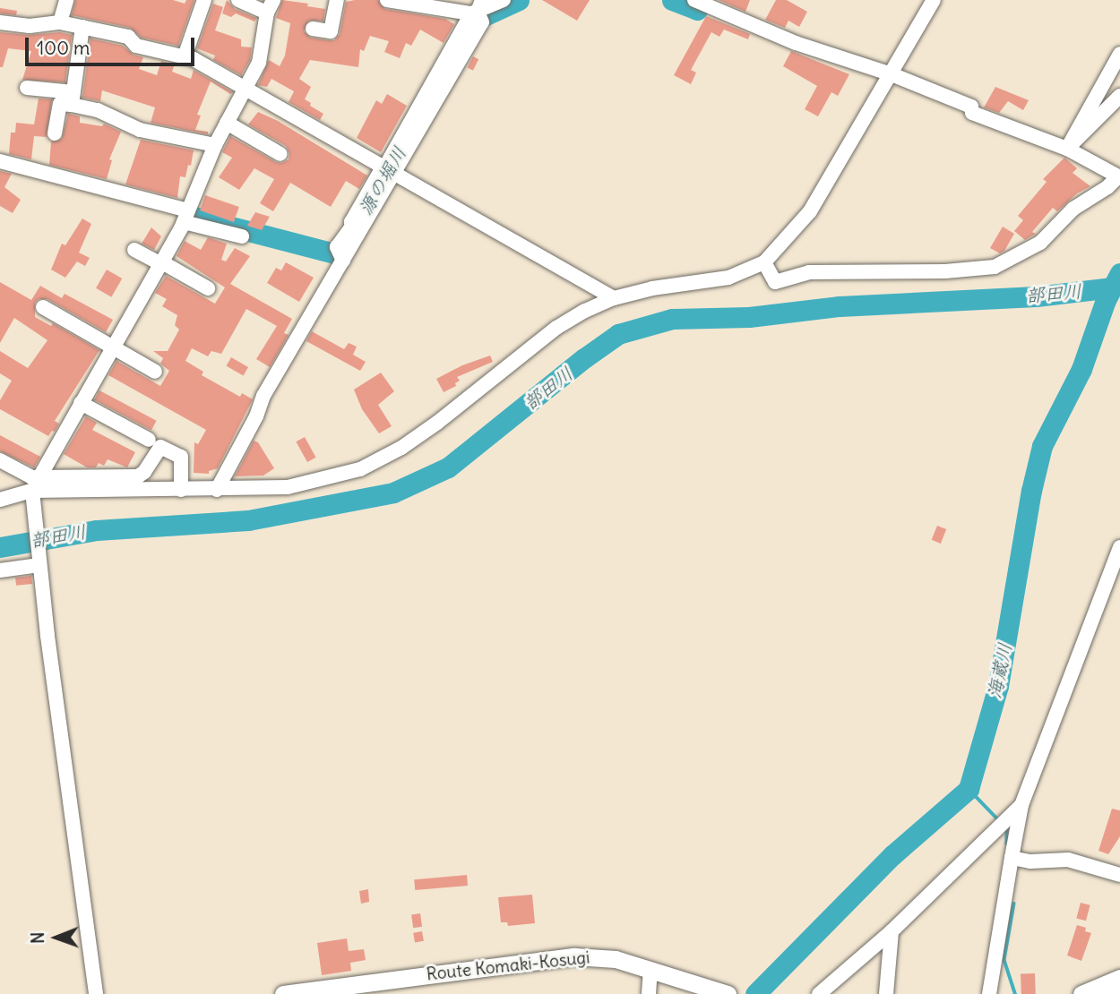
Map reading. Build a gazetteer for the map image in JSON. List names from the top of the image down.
{
  "streets": {
    "main road": ["Route Komaki-Kosugi"]
  },
  "water": ["源の堀川", "部田川", "海蔵川"],
  "scale_bar": "100 m",
  "north": "left"
}
